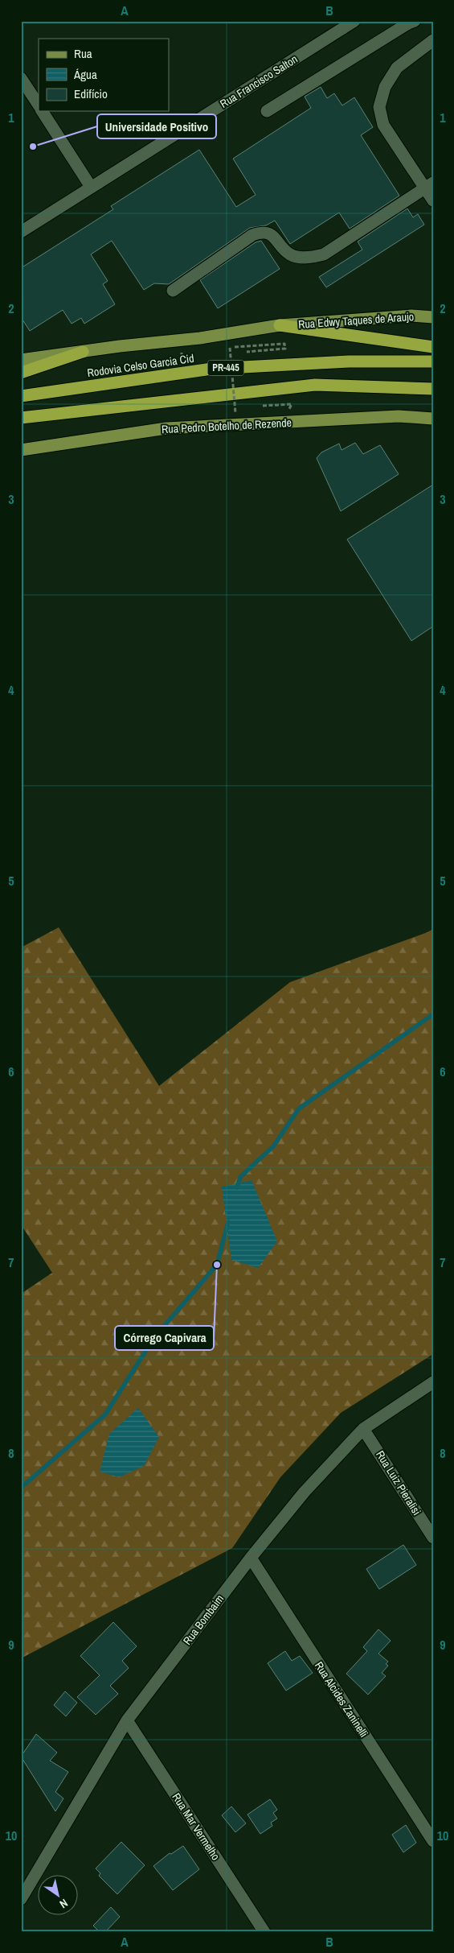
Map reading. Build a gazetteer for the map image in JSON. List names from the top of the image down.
{
  "streets": {
    "highway": ["Rodovia Celso Garcia Cid", "PR-445"],
    "main road": ["Rua Edwy Taques de Araujo", "Rua Pedro Botelho de Rezende"],
    "street": [
      "Rua Francisco Salton",
      "Rua Luiz Pieralisi",
      "Rua Bombaim",
      "Rua Alcides Zaninelli",
      "Rua Mar Vermelho"
    ]
  },
  "crossings": [
    ["Rua Luiz Pieralisi", "Rua Bombaim"],
    ["Rua Bombaim", "Rua Alcides Zaninelli"],
    ["Rua Bombaim", "Rua Mar Vermelho"]
  ],
  "places": ["Universidade Positivo", "Córrego Capivara"],
  "legend": ["Rua", "Água", "Edifício"],
  "north": "bottom right",
  "grid": {
    "columns": ["A", "B"],
    "rows": [
      "1",
      "2",
      "3",
      "4",
      "5",
      "6",
      "7",
      "8",
      "9",
      "10"
    ]
  }
}
